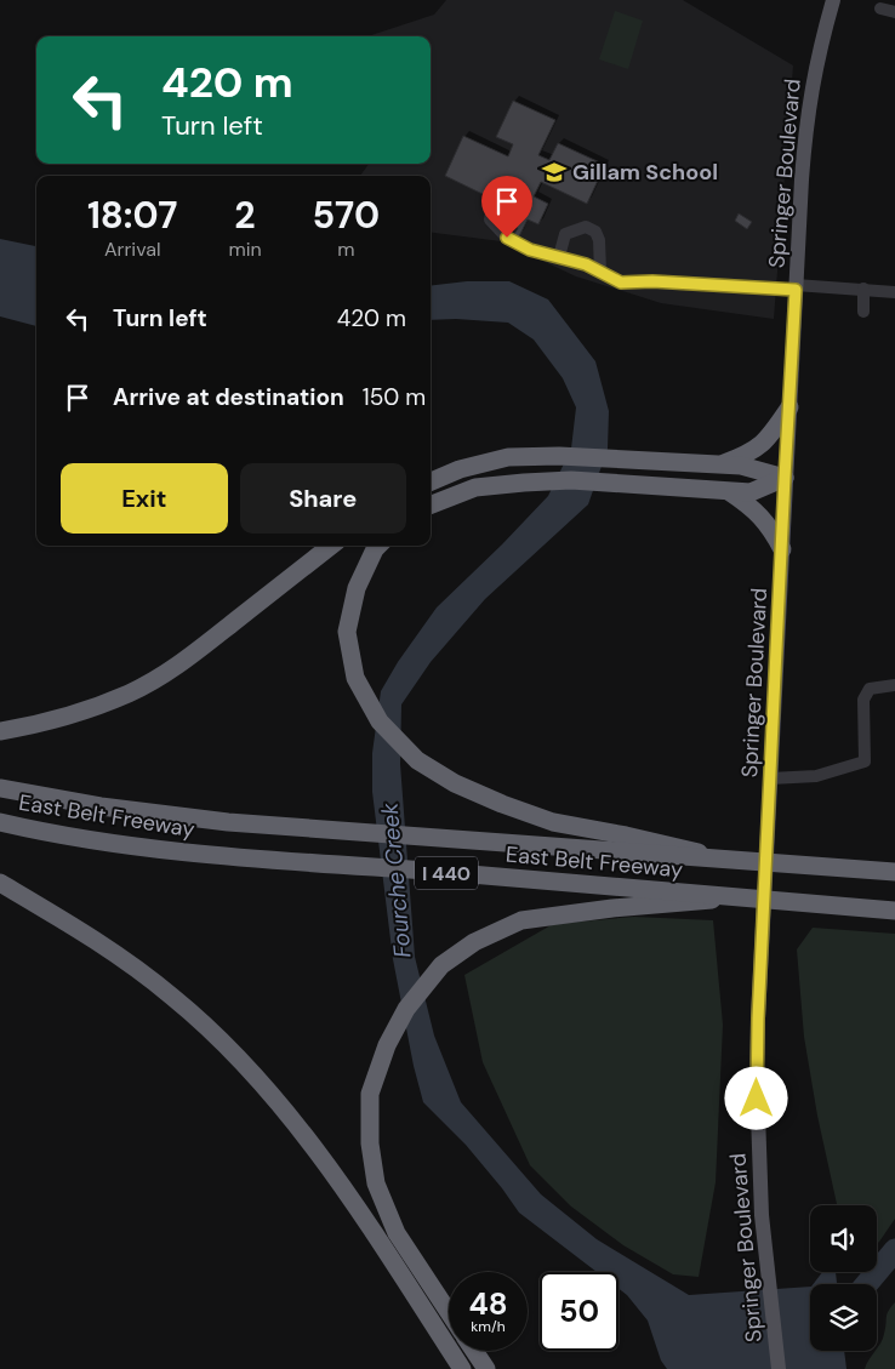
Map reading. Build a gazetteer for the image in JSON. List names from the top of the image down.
{
  "streets": {
    "highway": ["East Belt Freeway", "I 440"],
    "main road": ["Springer Boulevard"]
  },
  "water": ["Fourche Creek"],
  "places": {
    "school or university": ["Gillam School"]
  },
  "page": {
    "turn": ["420 m", "Turn left"],
    "eta": [
      "18:07",
      "Arrival",
      "2",
      "min",
      "570",
      "m"
    ],
    "list": [
      {
        "name": "Turn left",
        "value": "420 m"
      },
      {
        "name": "Arrive at destination",
        "value": "150 m"
      }
    ],
    "buttons": ["Exit", "Share"],
    "speed": "48 km/h",
    "limit": "50"
  }
}
